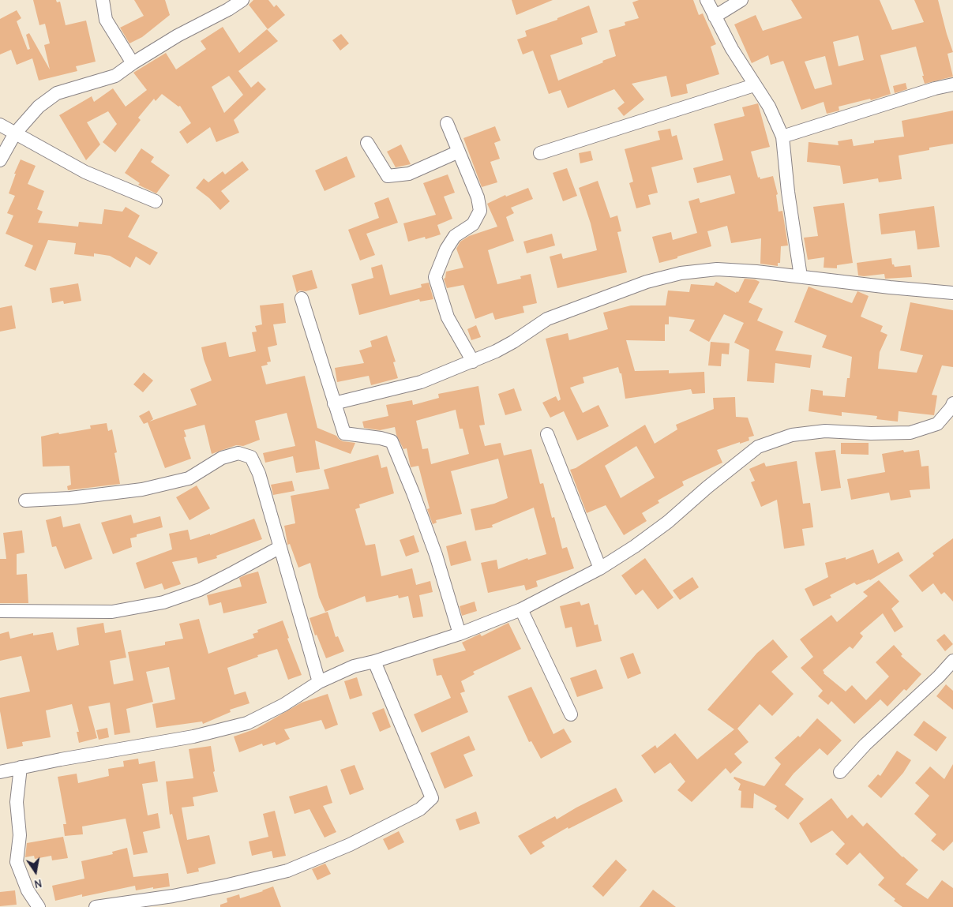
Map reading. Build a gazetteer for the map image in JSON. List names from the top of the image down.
{
  "north": "bottom"
}
